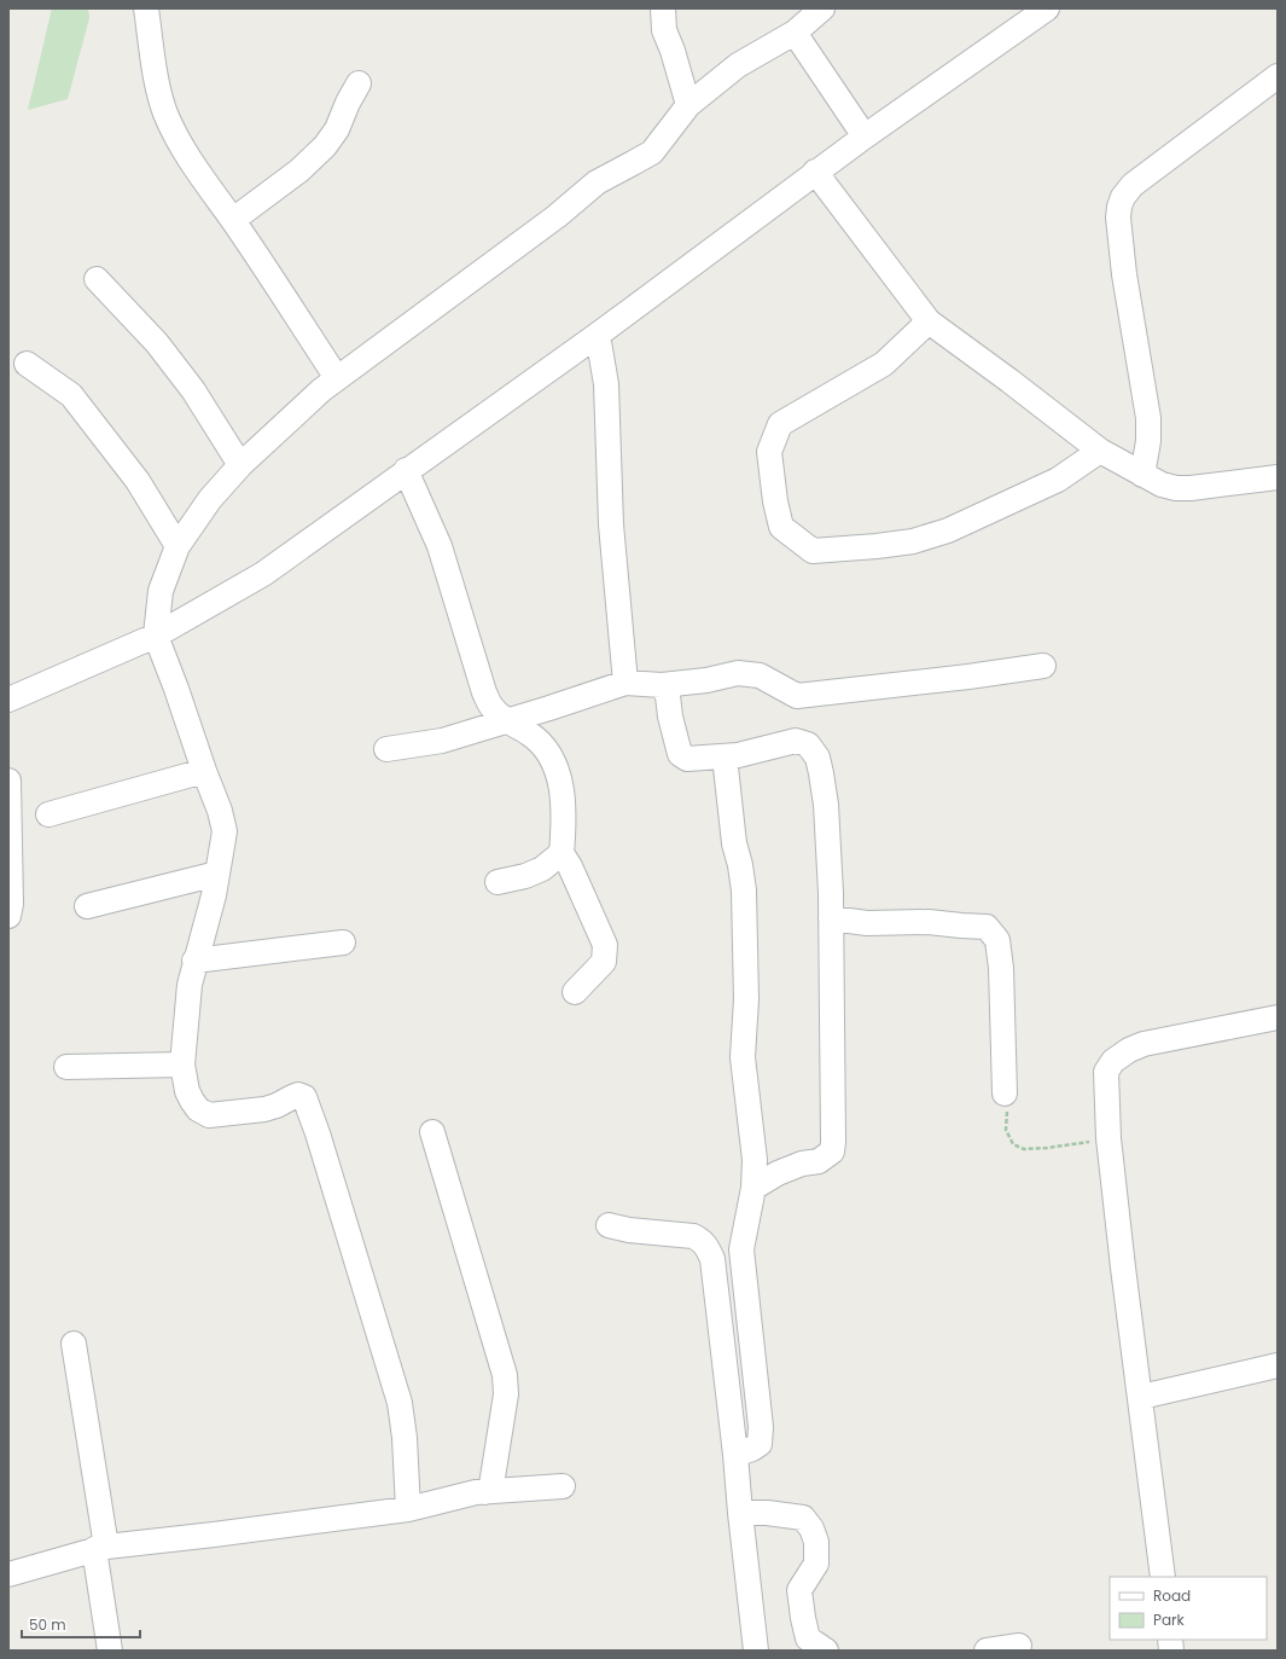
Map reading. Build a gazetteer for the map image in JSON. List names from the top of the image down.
{
  "legend": ["Road", "Park"],
  "scale_bar": "50 m"
}
